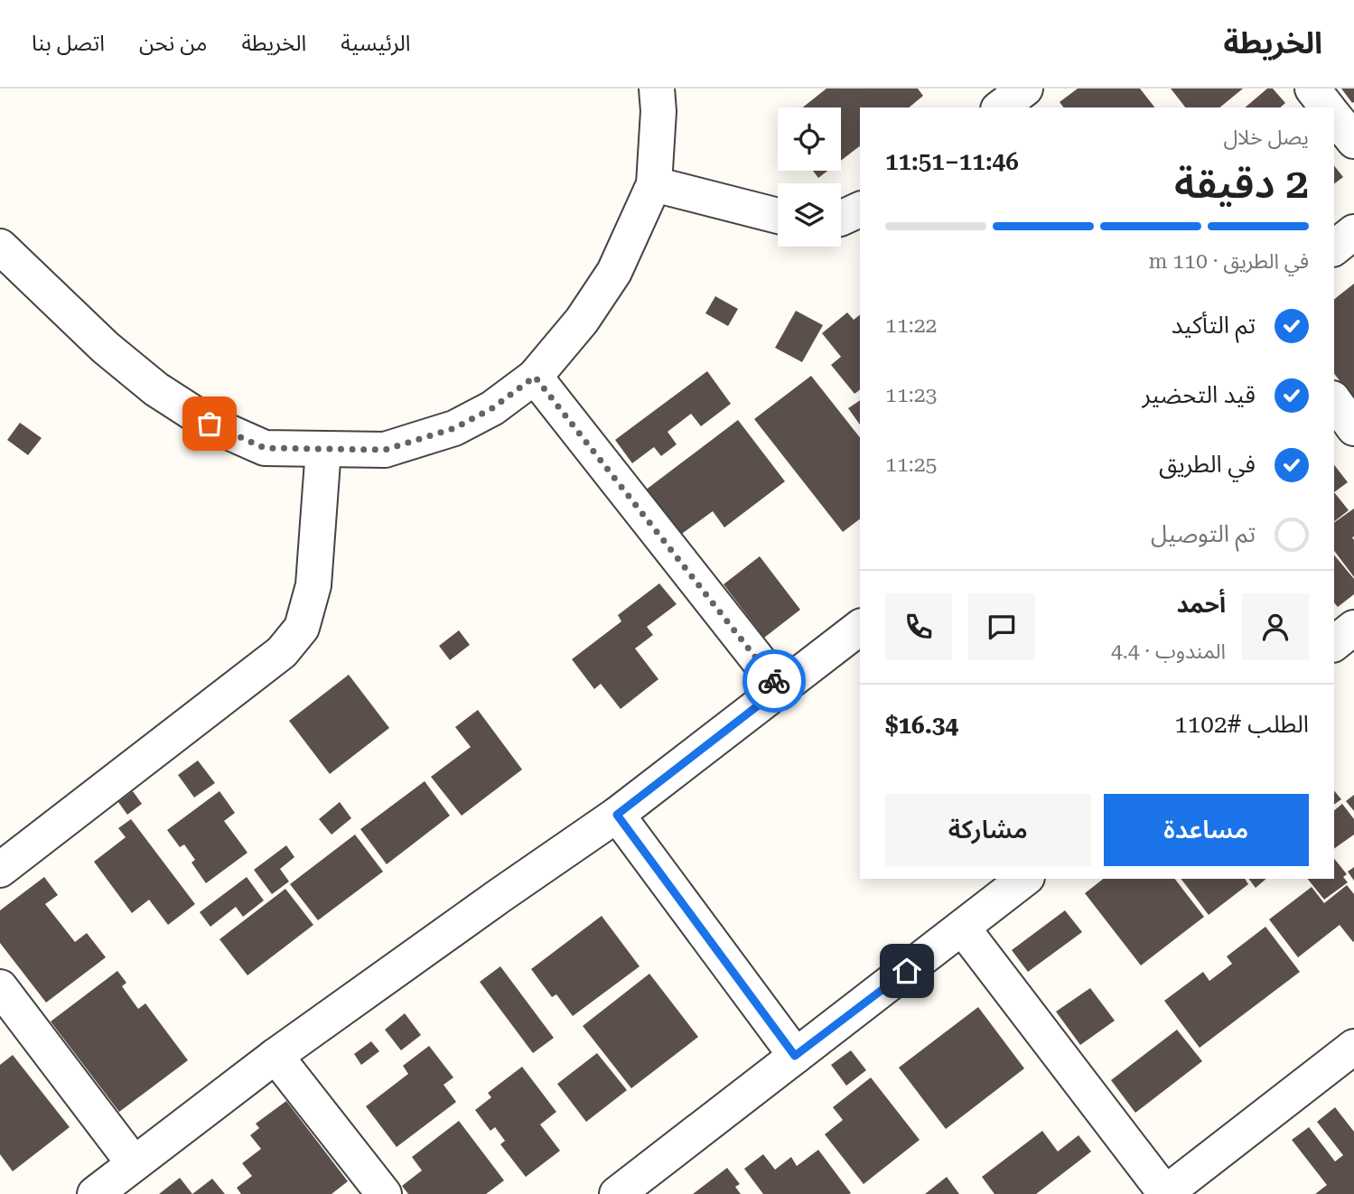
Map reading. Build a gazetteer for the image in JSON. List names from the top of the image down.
{
  "page": {
    "header": "الخريطة",
    "nav": [
      "الرئيسية",
      "الخريطة",
      "من نحن",
      "اتصل بنا"
    ],
    "heading": ["2 دقيقة", "يصل خلال", "11:46–11:51"],
    "panel": [
      "أحمد",
      "المندوب · 4.4",
      "الطلب #1102",
      "$16.34"
    ],
    "bar": "في الطريق · 110 m",
    "list": [
      ["تم التأكيد", "11:22"],
      ["قيد التحضير", "11:23"],
      ["في الطريق", "11:25"],
      "تم التوصيل"
    ],
    "buttons": ["مساعدة", "مشاركة"]
  }
}
